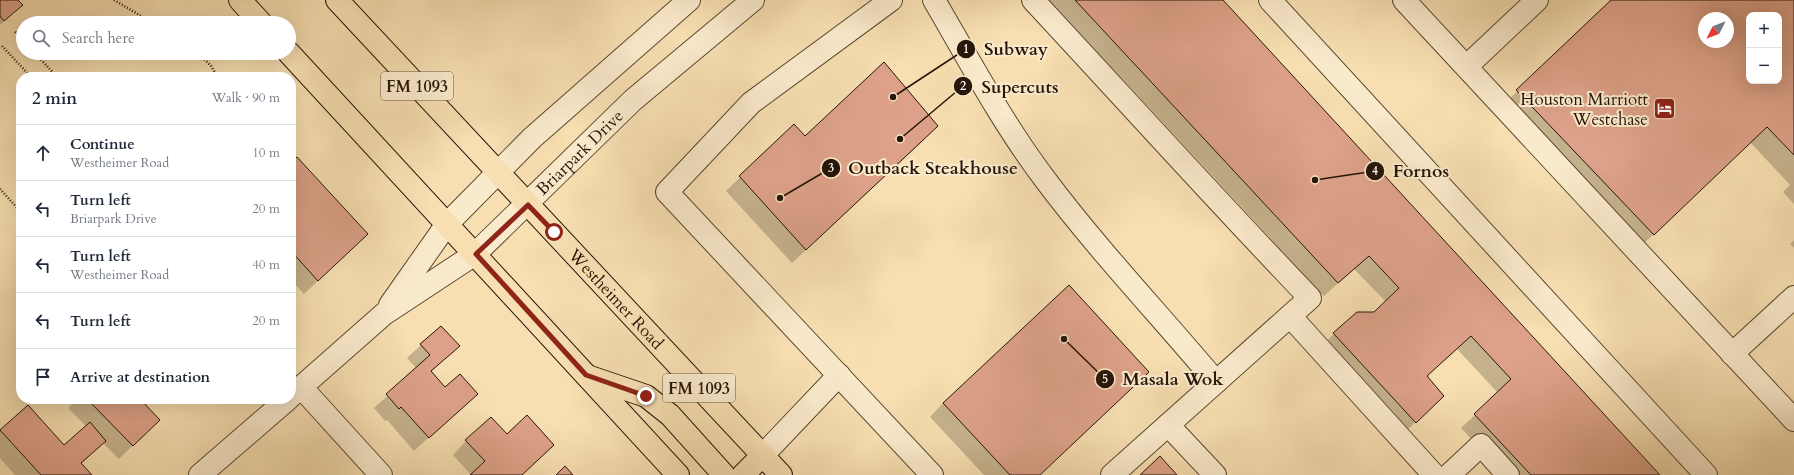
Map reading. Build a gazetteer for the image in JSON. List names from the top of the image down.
{
  "streets": {
    "main road": ["FM 1093", "Westheimer Road"],
    "street": ["Briarpark Drive"]
  },
  "crossings": [
    ["Briarpark Drive", "Westheimer Road"]
  ],
  "places": {
    "other": [
      "Subway",
      "Supercuts",
      "Fornos",
      "Outback Steakhouse",
      "Masala Wok"
    ],
    "hotel": ["Houston Marriott Westchase"]
  },
  "north": "bottom left",
  "page": {
    "map_buttons": ["+", "−"],
    "search": "Search here",
    "heading": ["2 min", "Walk · 90 m"],
    "list": [
      ["Continue", "Westheimer Road", "10 m"],
      ["Turn left", "Briarpark Drive", "20 m"],
      ["Turn left", "Westheimer Road", "40 m"],
      ["Turn left", "20 m"],
      "Arrive at destination"
    ]
  }
}
